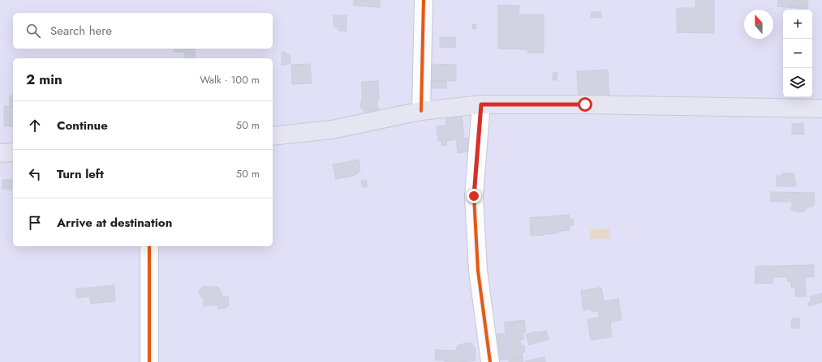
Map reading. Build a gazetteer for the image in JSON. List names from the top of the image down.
{
  "north": "top",
  "page": {
    "map_buttons": ["+", "−"],
    "search": "Search here",
    "heading": ["2 min", "Walk · 100 m"],
    "list": [
      ["Continue", "50 m"],
      ["Turn left", "50 m"],
      "Arrive at destination"
    ]
  }
}
